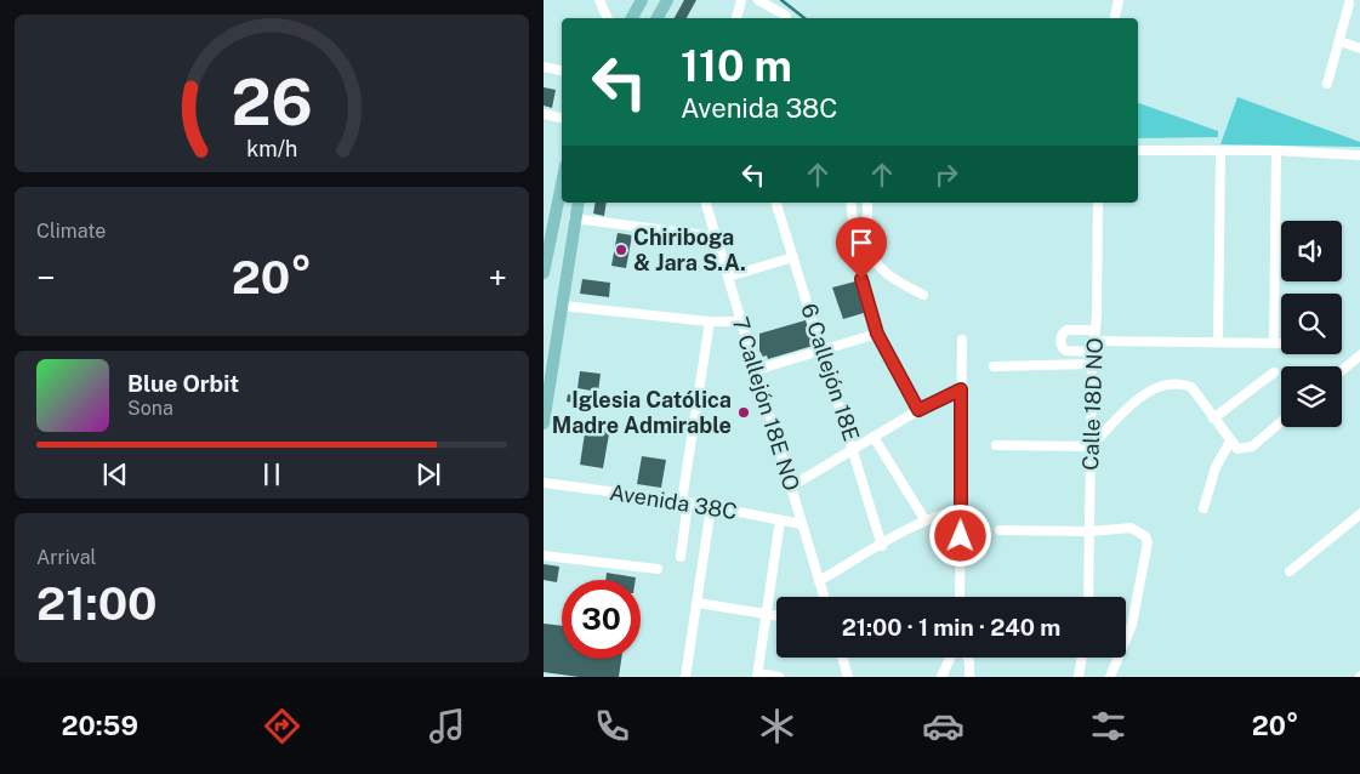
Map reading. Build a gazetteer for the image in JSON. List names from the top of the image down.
{
  "streets": {
    "street": [
      "6 Callejón 18E",
      "7 Callejón 18E NO",
      "Calle 18D NO",
      "Avenida 38C"
    ]
  },
  "crossings": [
    ["7 Callejón 18E NO", "Avenida 38C"]
  ],
  "places": ["Chiriboga & Jara S.A.", "Iglesia Católica Madre Admirable"],
  "page": {
    "turn": ["110 m", "Avenida 38C"],
    "tile": [
      "Climate",
      ["Arrival", "21:00"]
    ],
    "heat": ["−", "20°", "+"],
    "song": ["Blue Orbit", "Sona"],
    "limit": "30",
    "trip": "21:00 · 1 min · 240 m",
    "tabs": ["20:59", "20°"],
    "gauge": ["26", "km/h"]
  }
}
